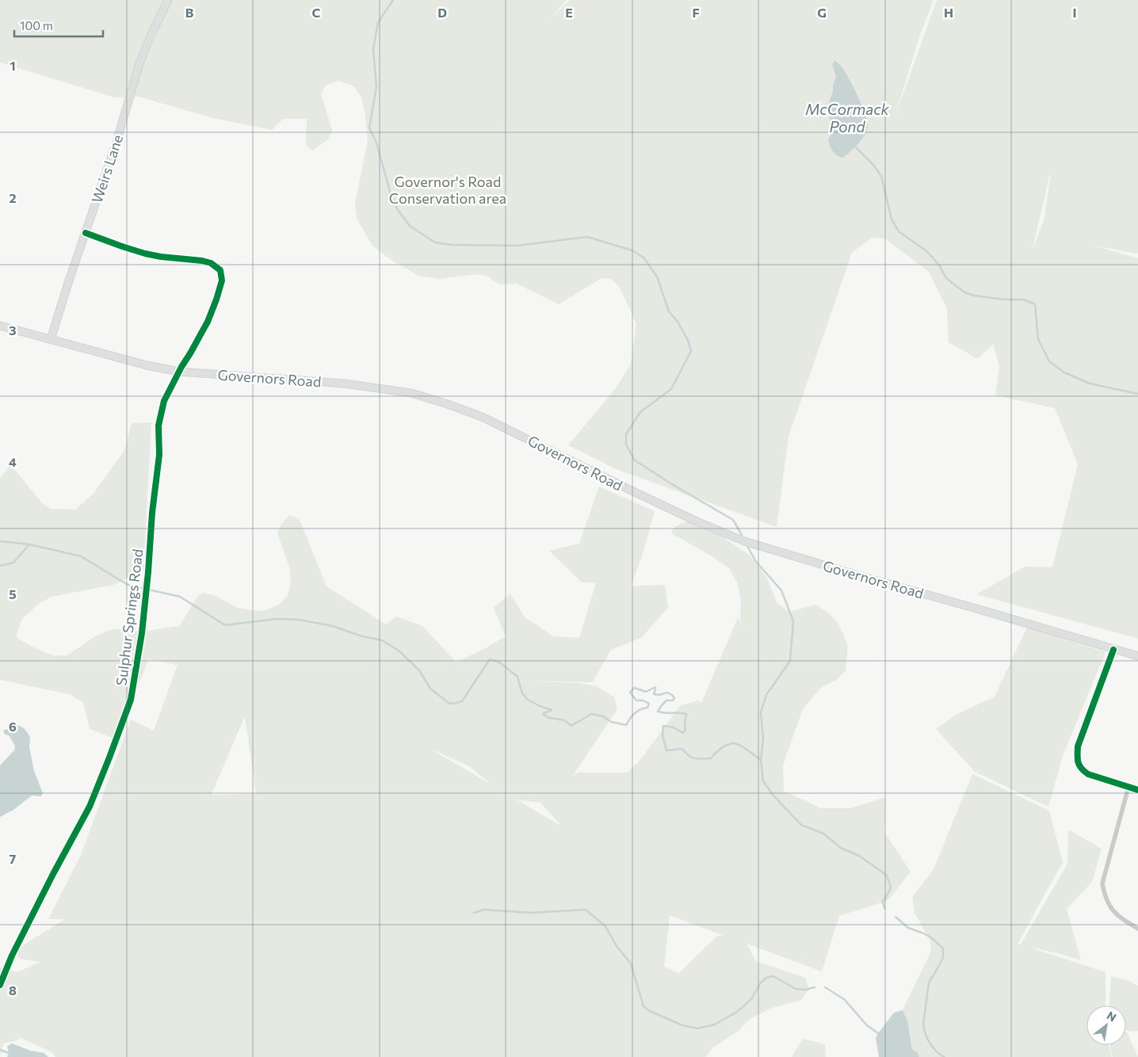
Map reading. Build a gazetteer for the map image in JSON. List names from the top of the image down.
{
  "streets": {
    "main road": ["Weirs Lane", "Governors Road"],
    "street": ["Sulphur Springs Road"]
  },
  "crossings": [
    ["Weirs Lane", "Governors Road"],
    ["Weirs Lane", "Sulphur Springs Road"],
    ["Governors Road", "Sulphur Springs Road"]
  ],
  "water": ["McCormack Pond"],
  "parks": ["Governor's Road Conservation area"],
  "scale_bar": "100 m",
  "north": "top right",
  "grid": {
    "columns": [
      "B",
      "C",
      "D",
      "E",
      "F",
      "G",
      "H",
      "I"
    ],
    "rows": [
      "1",
      "2",
      "3",
      "4",
      "5",
      "6",
      "7",
      "8"
    ]
  }
}
